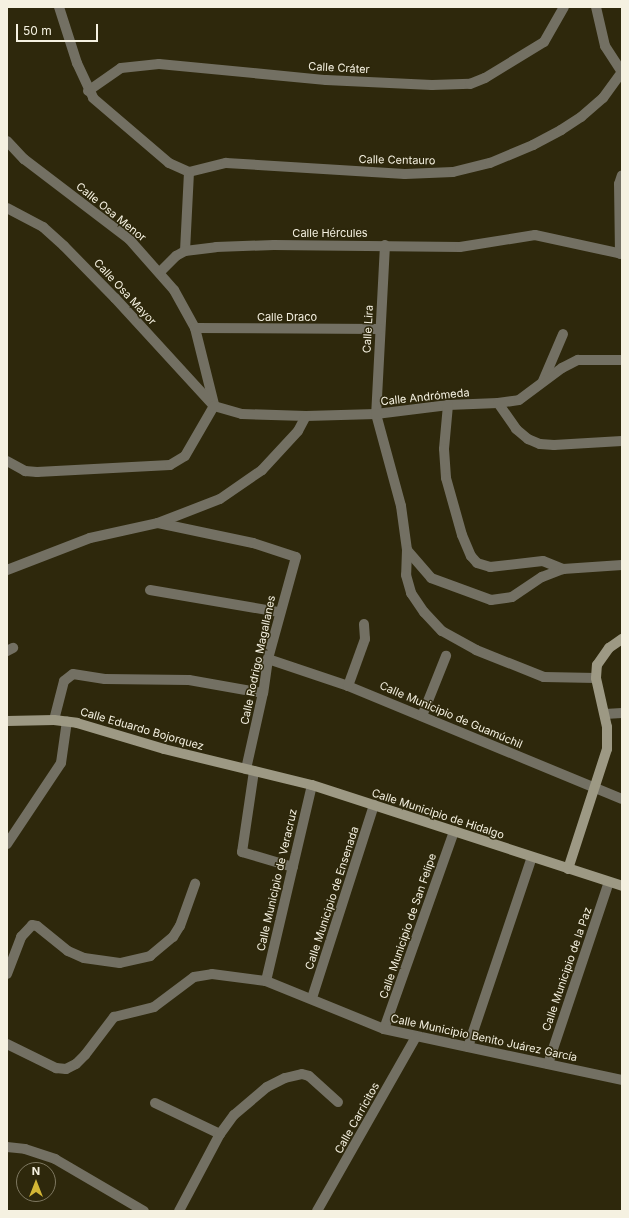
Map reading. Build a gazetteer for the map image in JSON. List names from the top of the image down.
{
  "streets": {
    "street": [
      "Calle Cráter",
      "Calle Centauro",
      "Calle Osa Menor",
      "Calle Hércules",
      "Calle Osa Mayor",
      "Calle Draco",
      "Calle Lira",
      "Calle Andrómeda",
      "Calle Rodrigo Magallanes",
      "Calle Municipio de Guamúchil",
      "Calle Eduardo Bojorquez",
      "Calle Municipio de Hidalgo",
      "Calle Municipio de Veracruz",
      "Calle Municipio de Ensenada",
      "Calle Municipio de San Felipe",
      "Calle Municipio de la Paz",
      "Calle Municipio Benito Juárez García",
      "Calle Carricitos"
    ]
  },
  "crossings": [
    ["Calle Osa Menor", "Calle Osa Mayor"],
    ["Calle Osa Menor", "Calle Draco"],
    ["Calle Osa Menor", "Calle Andrómeda"],
    ["Calle Hércules", "Calle Lira"],
    ["Calle Osa Mayor", "Calle Andrómeda"],
    ["Calle Draco", "Calle Lira"],
    ["Calle Lira", "Calle Andrómeda"],
    ["Calle Rodrigo Magallanes", "Calle Municipio de Guamúchil"],
    ["Calle Rodrigo Magallanes", "Calle Eduardo Bojorquez"],
    ["Calle Rodrigo Magallanes", "Calle Municipio de Hidalgo"],
    ["Calle Rodrigo Magallanes", "Calle Municipio de Veracruz"],
    ["Calle Eduardo Bojorquez", "Calle Municipio de Hidalgo"],
    ["Calle Municipio de Hidalgo", "Calle Municipio de Veracruz"],
    ["Calle Municipio de Hidalgo", "Calle Municipio de Ensenada"],
    ["Calle Municipio de Hidalgo", "Calle Municipio de San Felipe"],
    ["Calle Municipio de Hidalgo", "Calle Municipio de la Paz"],
    ["Calle Municipio de Veracruz", "Calle Municipio Benito Juárez García"],
    ["Calle Municipio de Ensenada", "Calle Municipio Benito Juárez García"],
    ["Calle Municipio de San Felipe", "Calle Municipio Benito Juárez García"],
    ["Calle Municipio de la Paz", "Calle Municipio Benito Juárez García"],
    ["Calle Municipio Benito Juárez García", "Calle Carricitos"]
  ],
  "scale_bar": "50 m",
  "north": "top"
}
